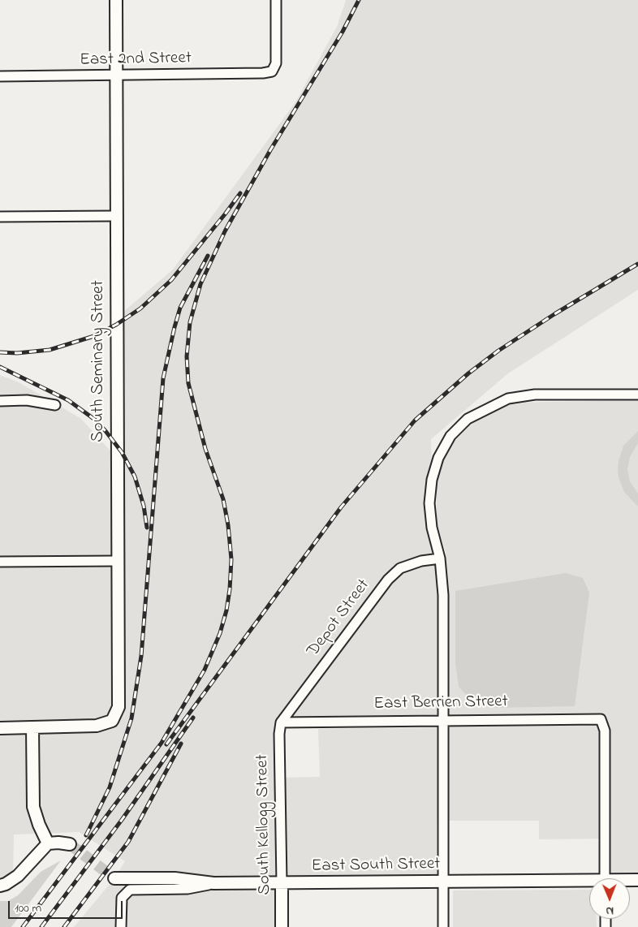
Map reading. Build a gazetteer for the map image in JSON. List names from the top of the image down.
{
  "streets": {
    "street": [
      "East 2nd Street",
      "South Seminary Street",
      "Depot Street",
      "East Berrien Street",
      "South Kellogg Street",
      "East South Street"
    ]
  },
  "crossings": [
    ["East 2nd Street", "South Seminary Street"],
    ["Depot Street", "East Berrien Street"],
    ["Depot Street", "South Kellogg Street"],
    ["East Berrien Street", "South Kellogg Street"],
    ["South Kellogg Street", "East South Street"]
  ],
  "scale_bar": "100 m",
  "north": "bottom"
}
